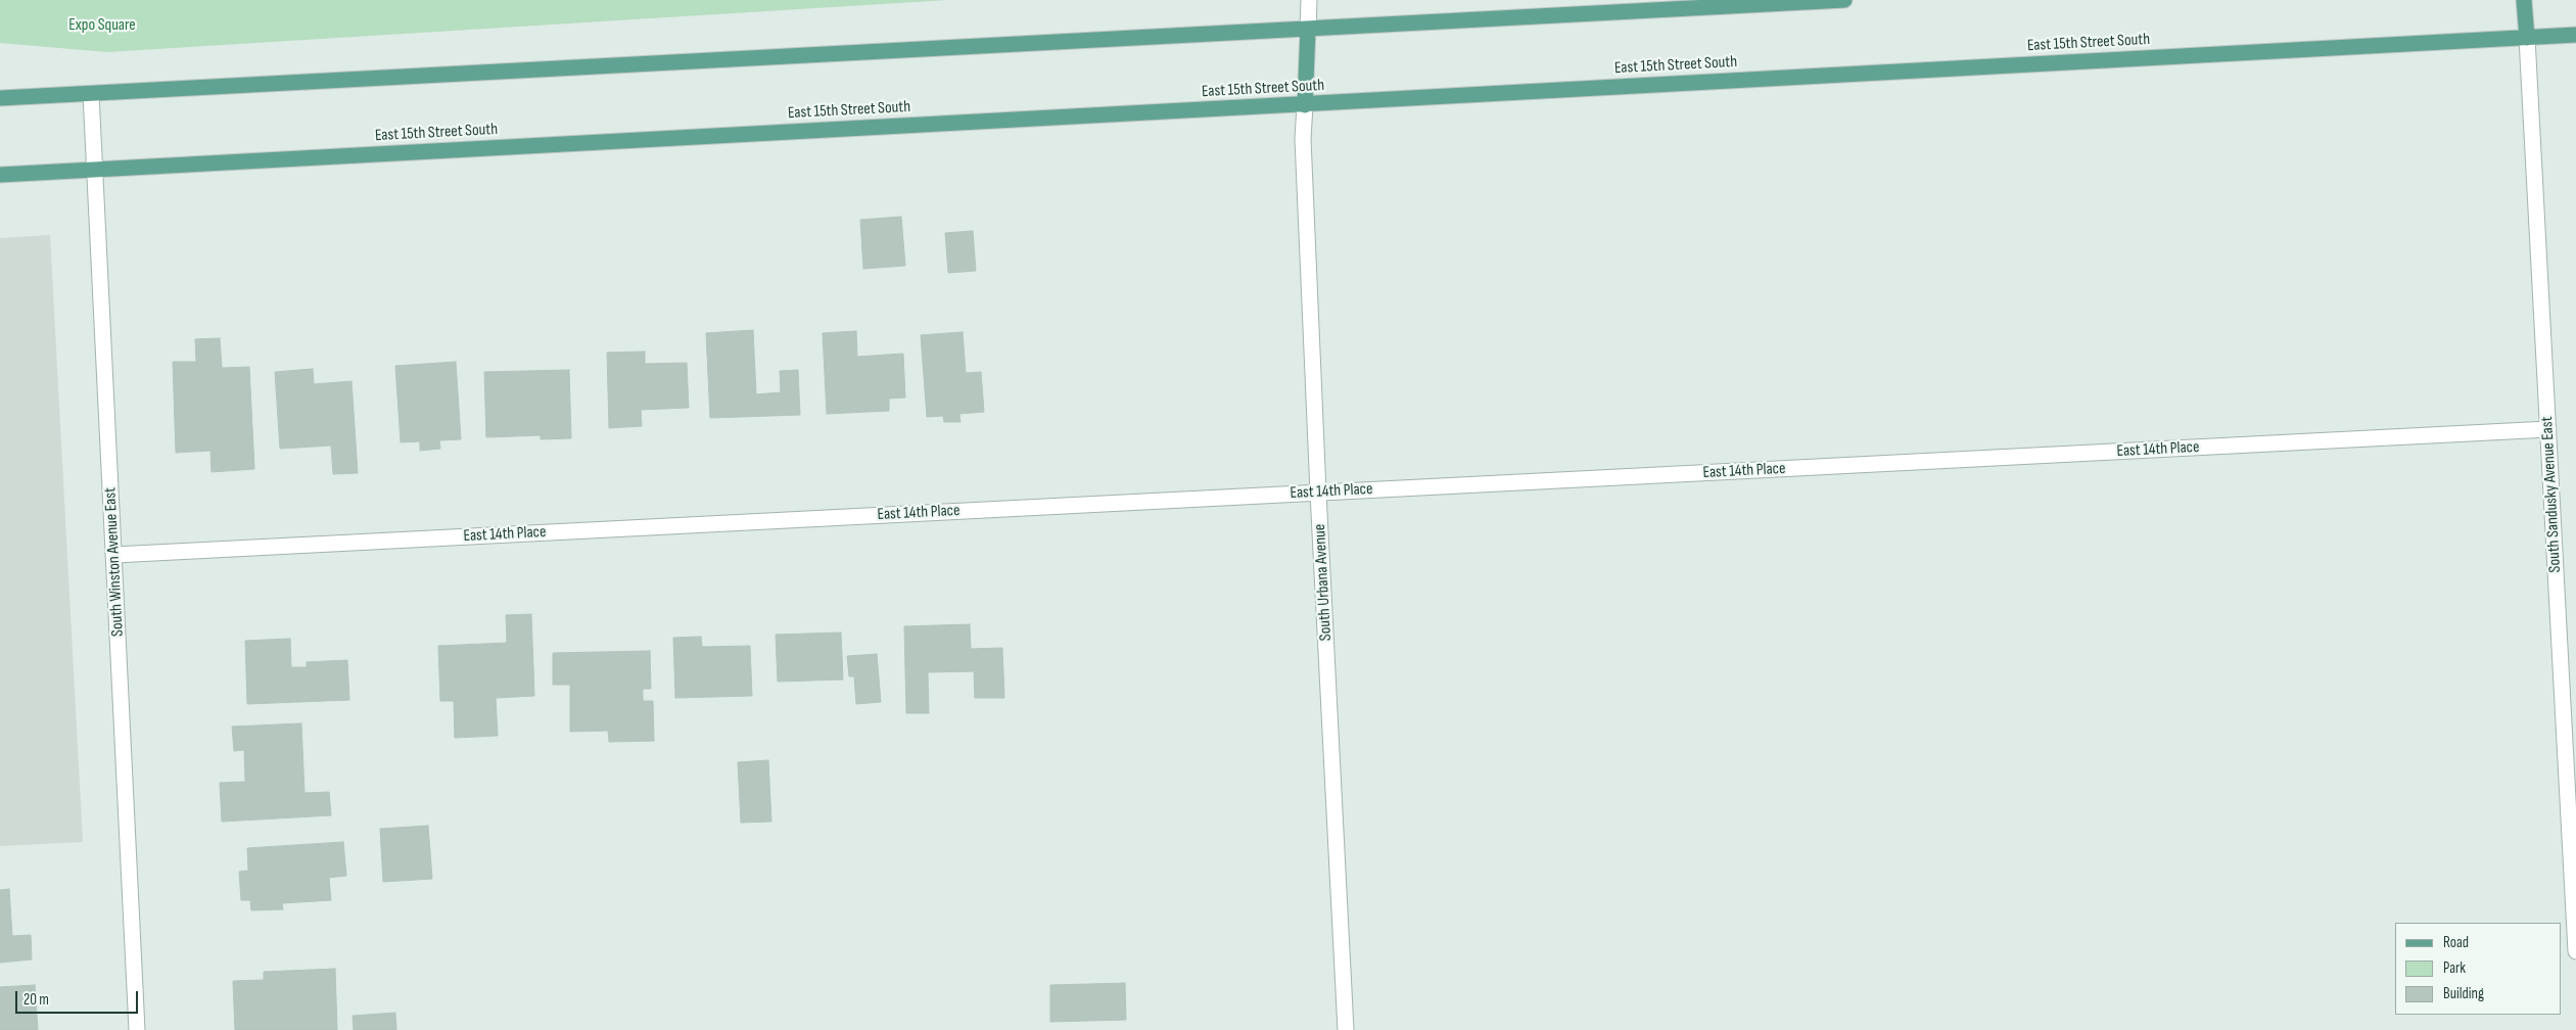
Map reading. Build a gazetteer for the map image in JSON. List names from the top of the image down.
{
  "streets": {
    "main road": ["East 15th Street South"],
    "street": [
      "East 14th Place",
      "South Sandusky Avenue East",
      "South Winston Avenue East",
      "South Urbana Avenue"
    ]
  },
  "crossings": [
    ["East 15th Street South", "South Sandusky Avenue East"],
    ["East 15th Street South", "South Winston Avenue East"],
    ["East 15th Street South", "South Urbana Avenue"],
    ["East 14th Place", "South Sandusky Avenue East"],
    ["East 14th Place", "South Winston Avenue East"],
    ["East 14th Place", "South Urbana Avenue"]
  ],
  "parks": ["Expo Square"],
  "legend": ["Road", "Park", "Building"],
  "scale_bar": "20 m"
}
